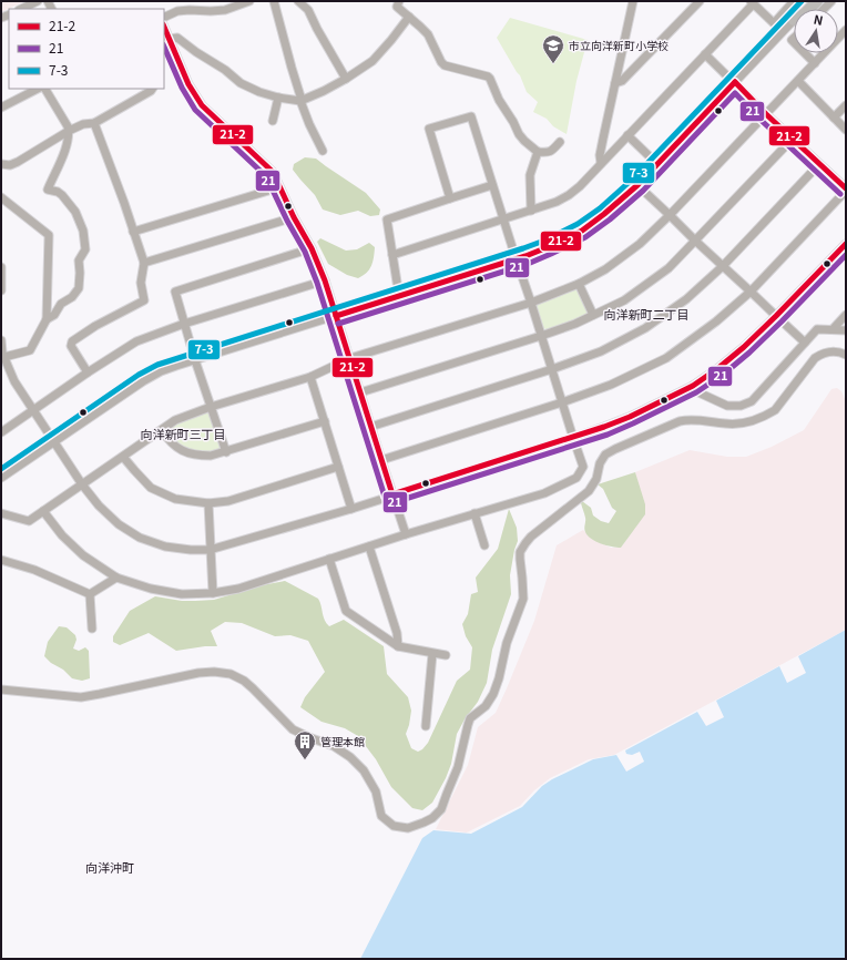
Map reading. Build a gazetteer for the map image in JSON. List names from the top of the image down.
{
  "districts": ["向洋新町二丁目", "向洋新町三丁目", "向洋沖町"],
  "places": {
    "school or university": ["市立向洋新町小学校"],
    "building": ["管理本館"]
  },
  "lines": ["transit line 7-3", "transit line 21-2", "transit line 21"],
  "legend": ["21-2", "21", "7-3"],
  "north": "top"
}
